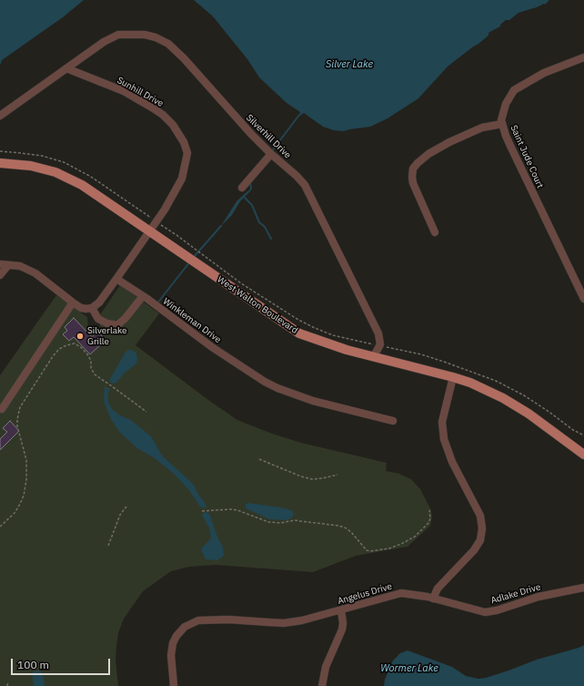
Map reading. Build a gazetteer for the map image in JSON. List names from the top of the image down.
{
  "streets": {
    "main road": ["West Walton Boulevard"],
    "street": [
      "Sunhill Drive",
      "Silverhill Drive",
      "Saint Jude Court",
      "Winkleman Drive",
      "Angelus Drive",
      "Adlake Drive"
    ]
  },
  "crossings": [
    ["Sunhill Drive", "Silverhill Drive"],
    ["Sunhill Drive", "West Walton Boulevard"],
    ["Sunhill Drive", "Winkleman Drive"],
    ["Angelus Drive", "Adlake Drive"]
  ],
  "water": ["Silver Lake", "Wormer Lake"],
  "places": ["Silverlake Grille"],
  "scale_bar": "100 m"
}
